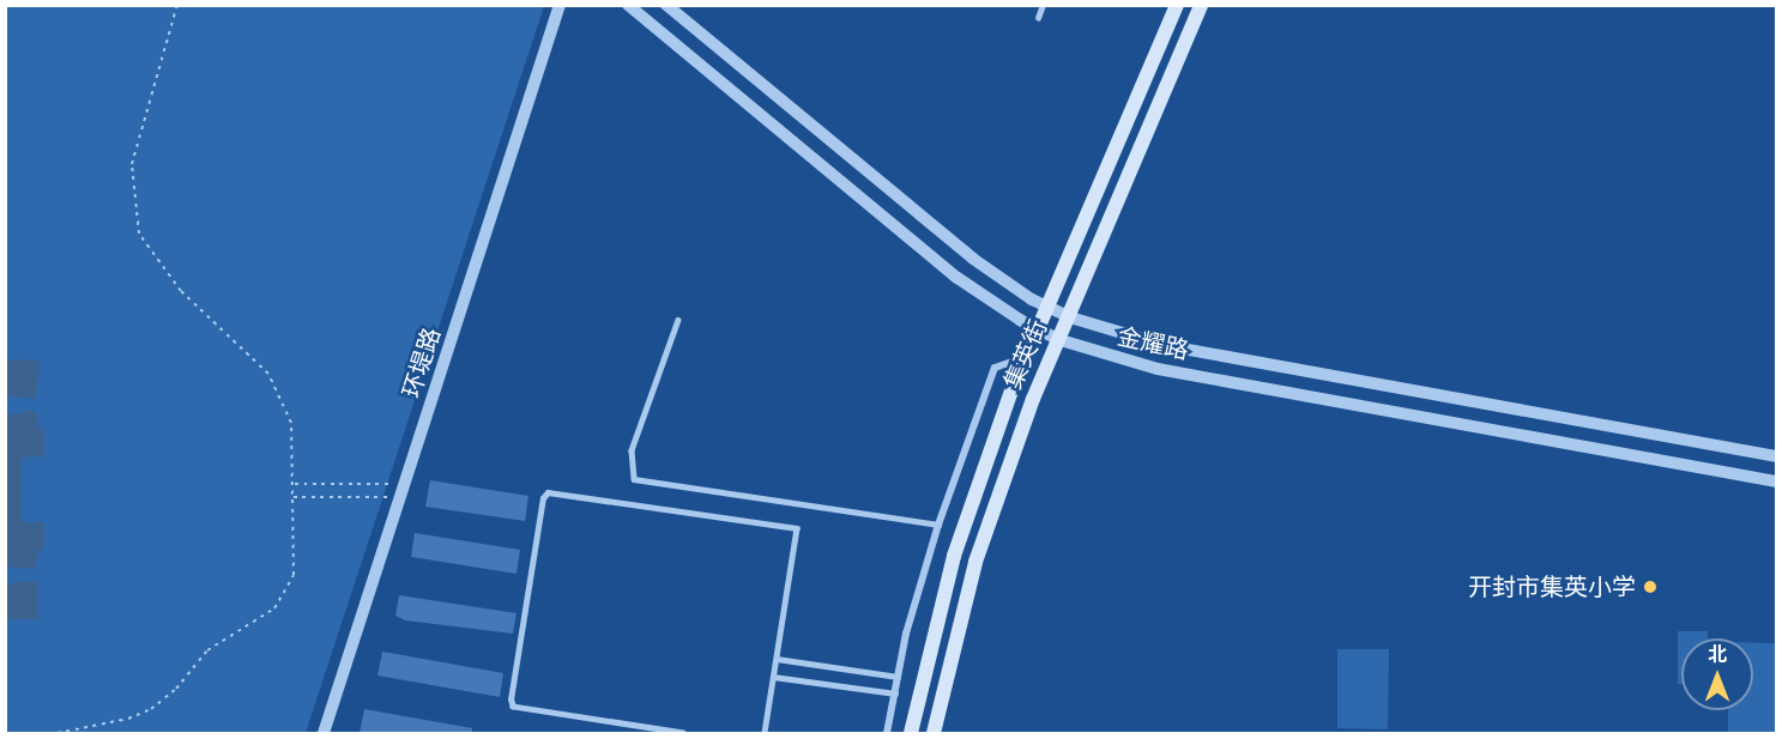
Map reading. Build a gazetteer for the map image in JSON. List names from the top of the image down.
{
  "streets": {
    "main road": ["集英街"],
    "street": ["金耀路", "环堤路"]
  },
  "crossings": [
    ["金耀路", "集英街"]
  ],
  "places": ["开封市集英小学"],
  "north": "top"
}
